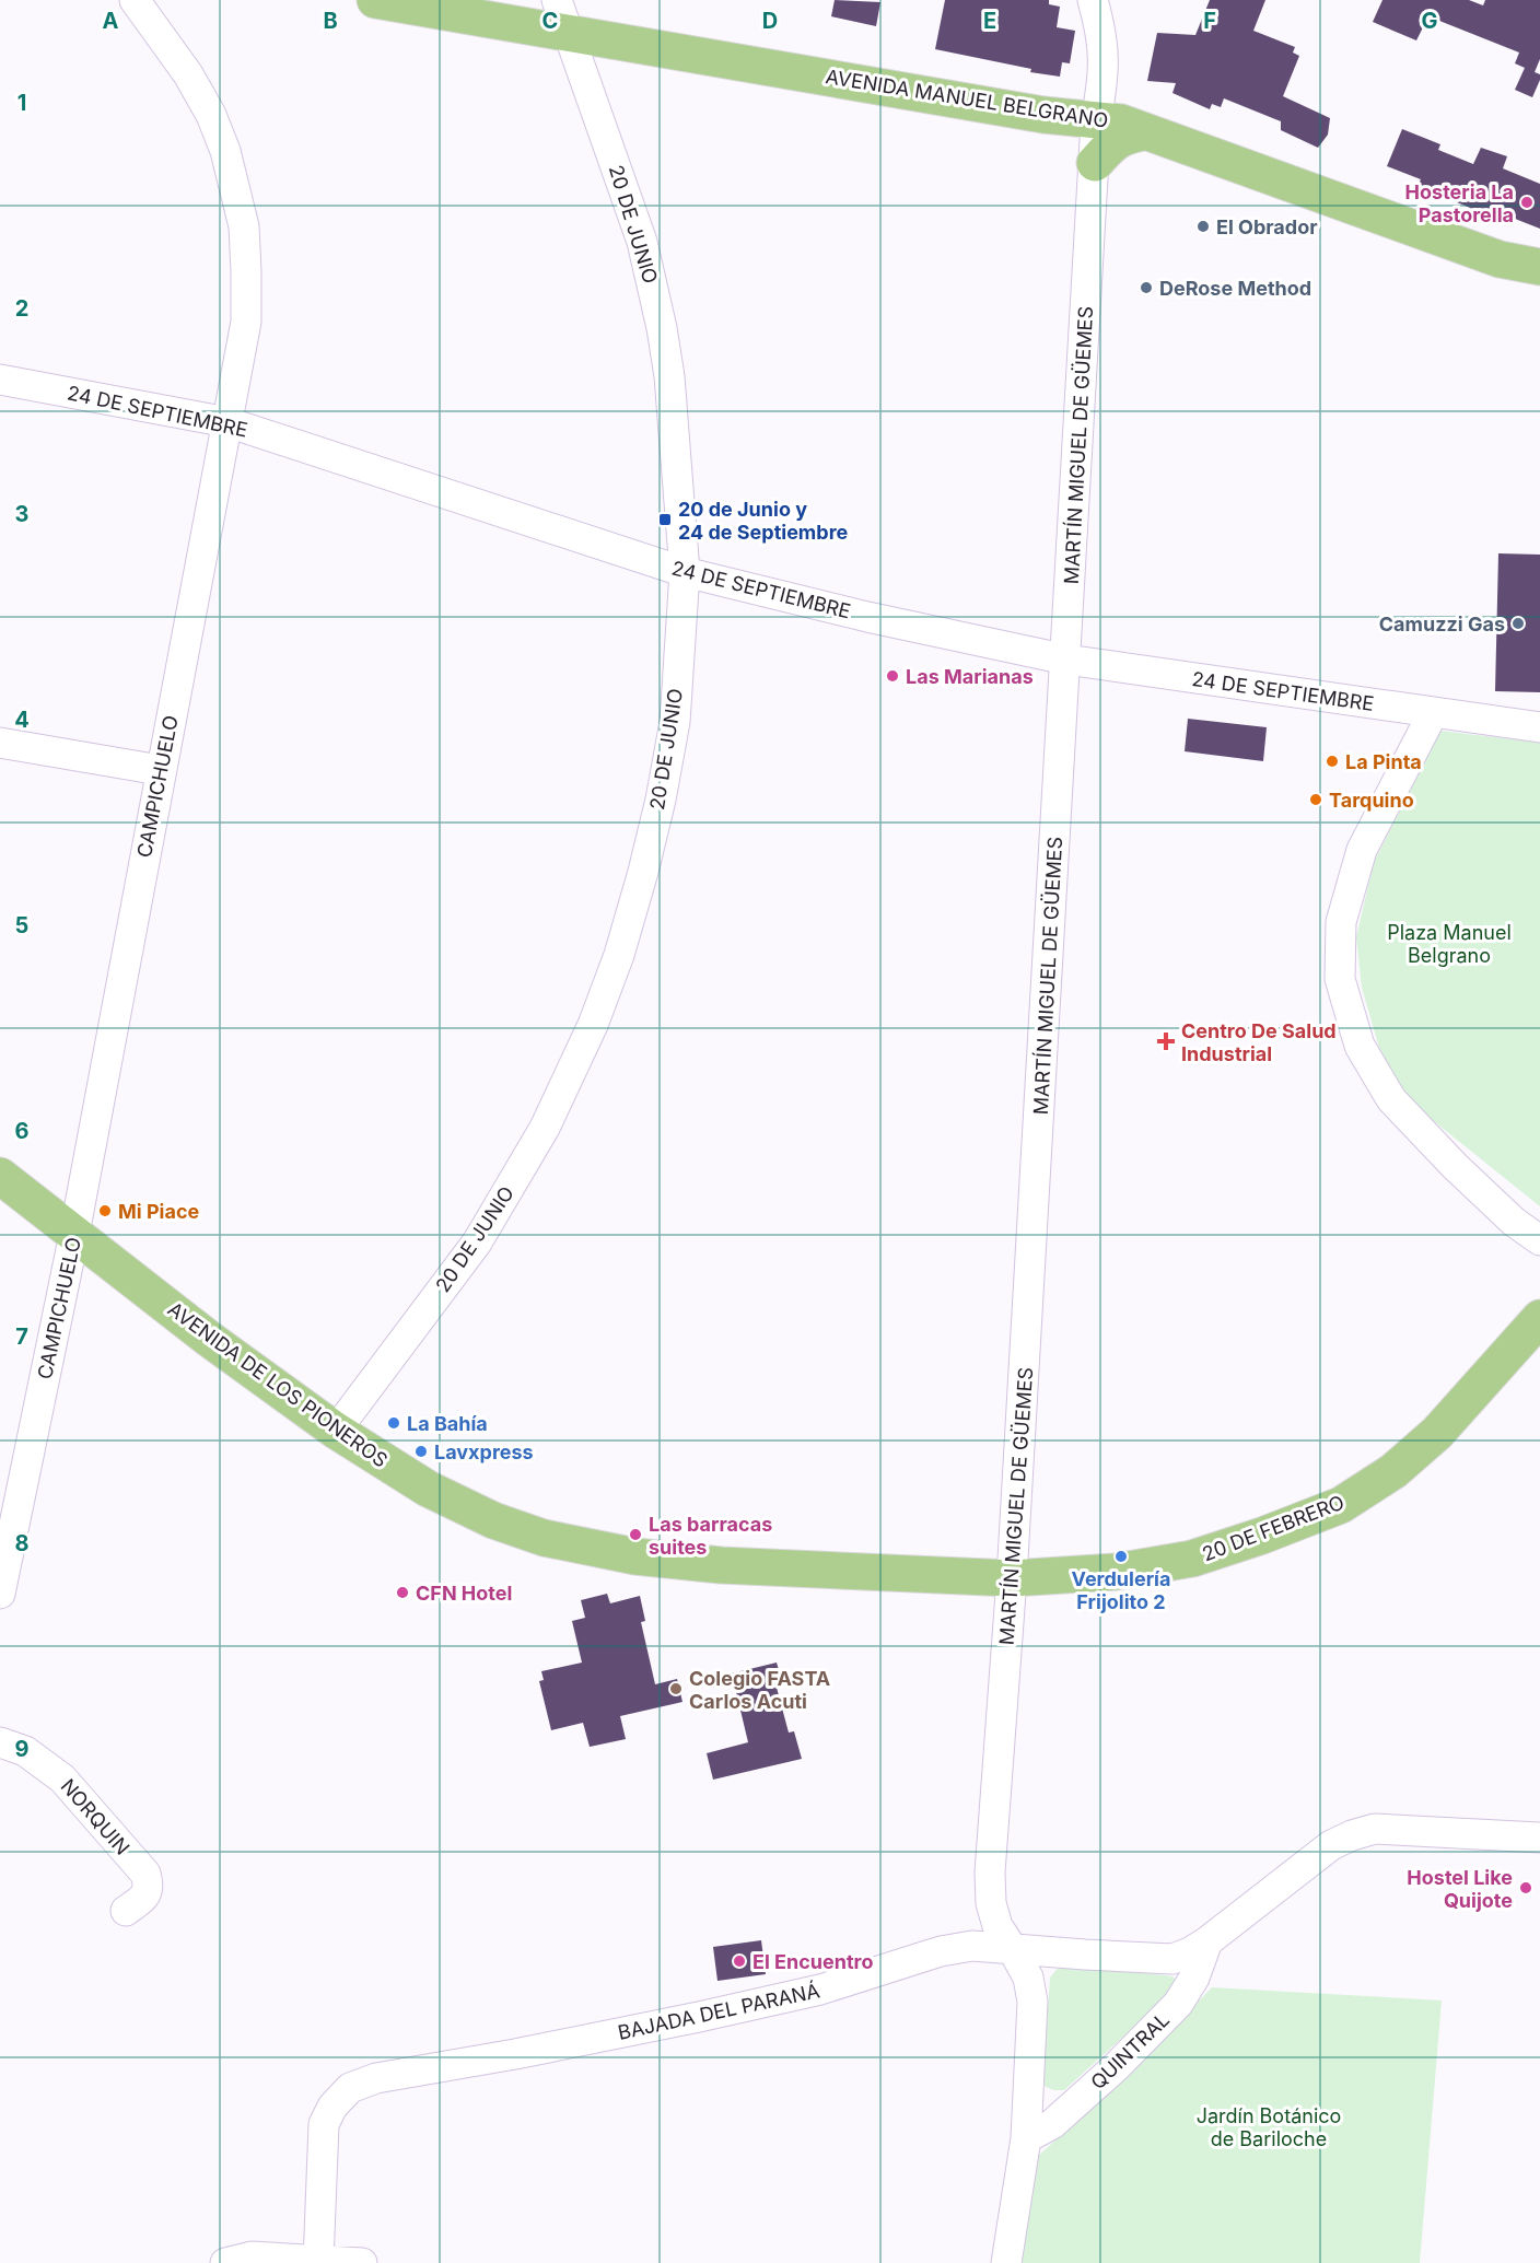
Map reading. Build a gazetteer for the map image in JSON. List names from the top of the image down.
{
  "streets": {
    "main road": ["AVENIDA MANUEL BELGRANO", "AVENIDA DE LOS PIONEROS", "20 DE FEBRERO"],
    "street": [
      "20 DE JUNIO",
      "24 DE SEPTIEMBRE",
      "MARTÍN MIGUEL DE GÜEMES",
      "CAMPICHUELO",
      "NORQUIN",
      "BAJADA DEL PARANÁ",
      "QUINTRAL"
    ]
  },
  "crossings": [
    ["AVENIDA MANUEL BELGRANO", "20 DE JUNIO"],
    ["AVENIDA MANUEL BELGRANO", "MARTÍN MIGUEL DE GÜEMES"],
    ["20 DE JUNIO", "24 DE SEPTIEMBRE"],
    ["20 DE JUNIO", "AVENIDA DE LOS PIONEROS"],
    ["24 DE SEPTIEMBRE", "MARTÍN MIGUEL DE GÜEMES"],
    ["24 DE SEPTIEMBRE", "CAMPICHUELO"],
    ["MARTÍN MIGUEL DE GÜEMES", "AVENIDA DE LOS PIONEROS"],
    ["MARTÍN MIGUEL DE GÜEMES", "20 DE FEBRERO"],
    ["MARTÍN MIGUEL DE GÜEMES", "BAJADA DEL PARANÁ"],
    ["CAMPICHUELO", "AVENIDA DE LOS PIONEROS"],
    ["AVENIDA DE LOS PIONEROS", "20 DE FEBRERO"],
    ["BAJADA DEL PARANÁ", "QUINTRAL"]
  ],
  "parks": ["Plaza Manuel Belgrano", "Jardín Botánico de Bariloche"],
  "places": {
    "other": [
      "Hosteria La Pastorella",
      "El Obrador",
      "DeRose Method",
      "Camuzzi Gas",
      "Las Marianas",
      "La Pinta",
      "Tarquino",
      "Mi Piace",
      "La Bahía",
      "Lavxpress",
      "Las barracas suites",
      "Verdulería Frijolito 2",
      "CFN Hotel",
      "Colegio FASTA Carlos Acuti",
      "Hostel Like Quijote",
      "El Encuentro"
    ],
    "transit": ["20 de Junio y 24 de Septiembre"],
    "health": ["Centro De Salud Industrial"]
  },
  "grid": {
    "columns": [
      "A",
      "B",
      "C",
      "D",
      "E",
      "F",
      "G"
    ],
    "rows": [
      "1",
      "2",
      "3",
      "4",
      "5",
      "6",
      "7",
      "8",
      "9"
    ]
  }
}
